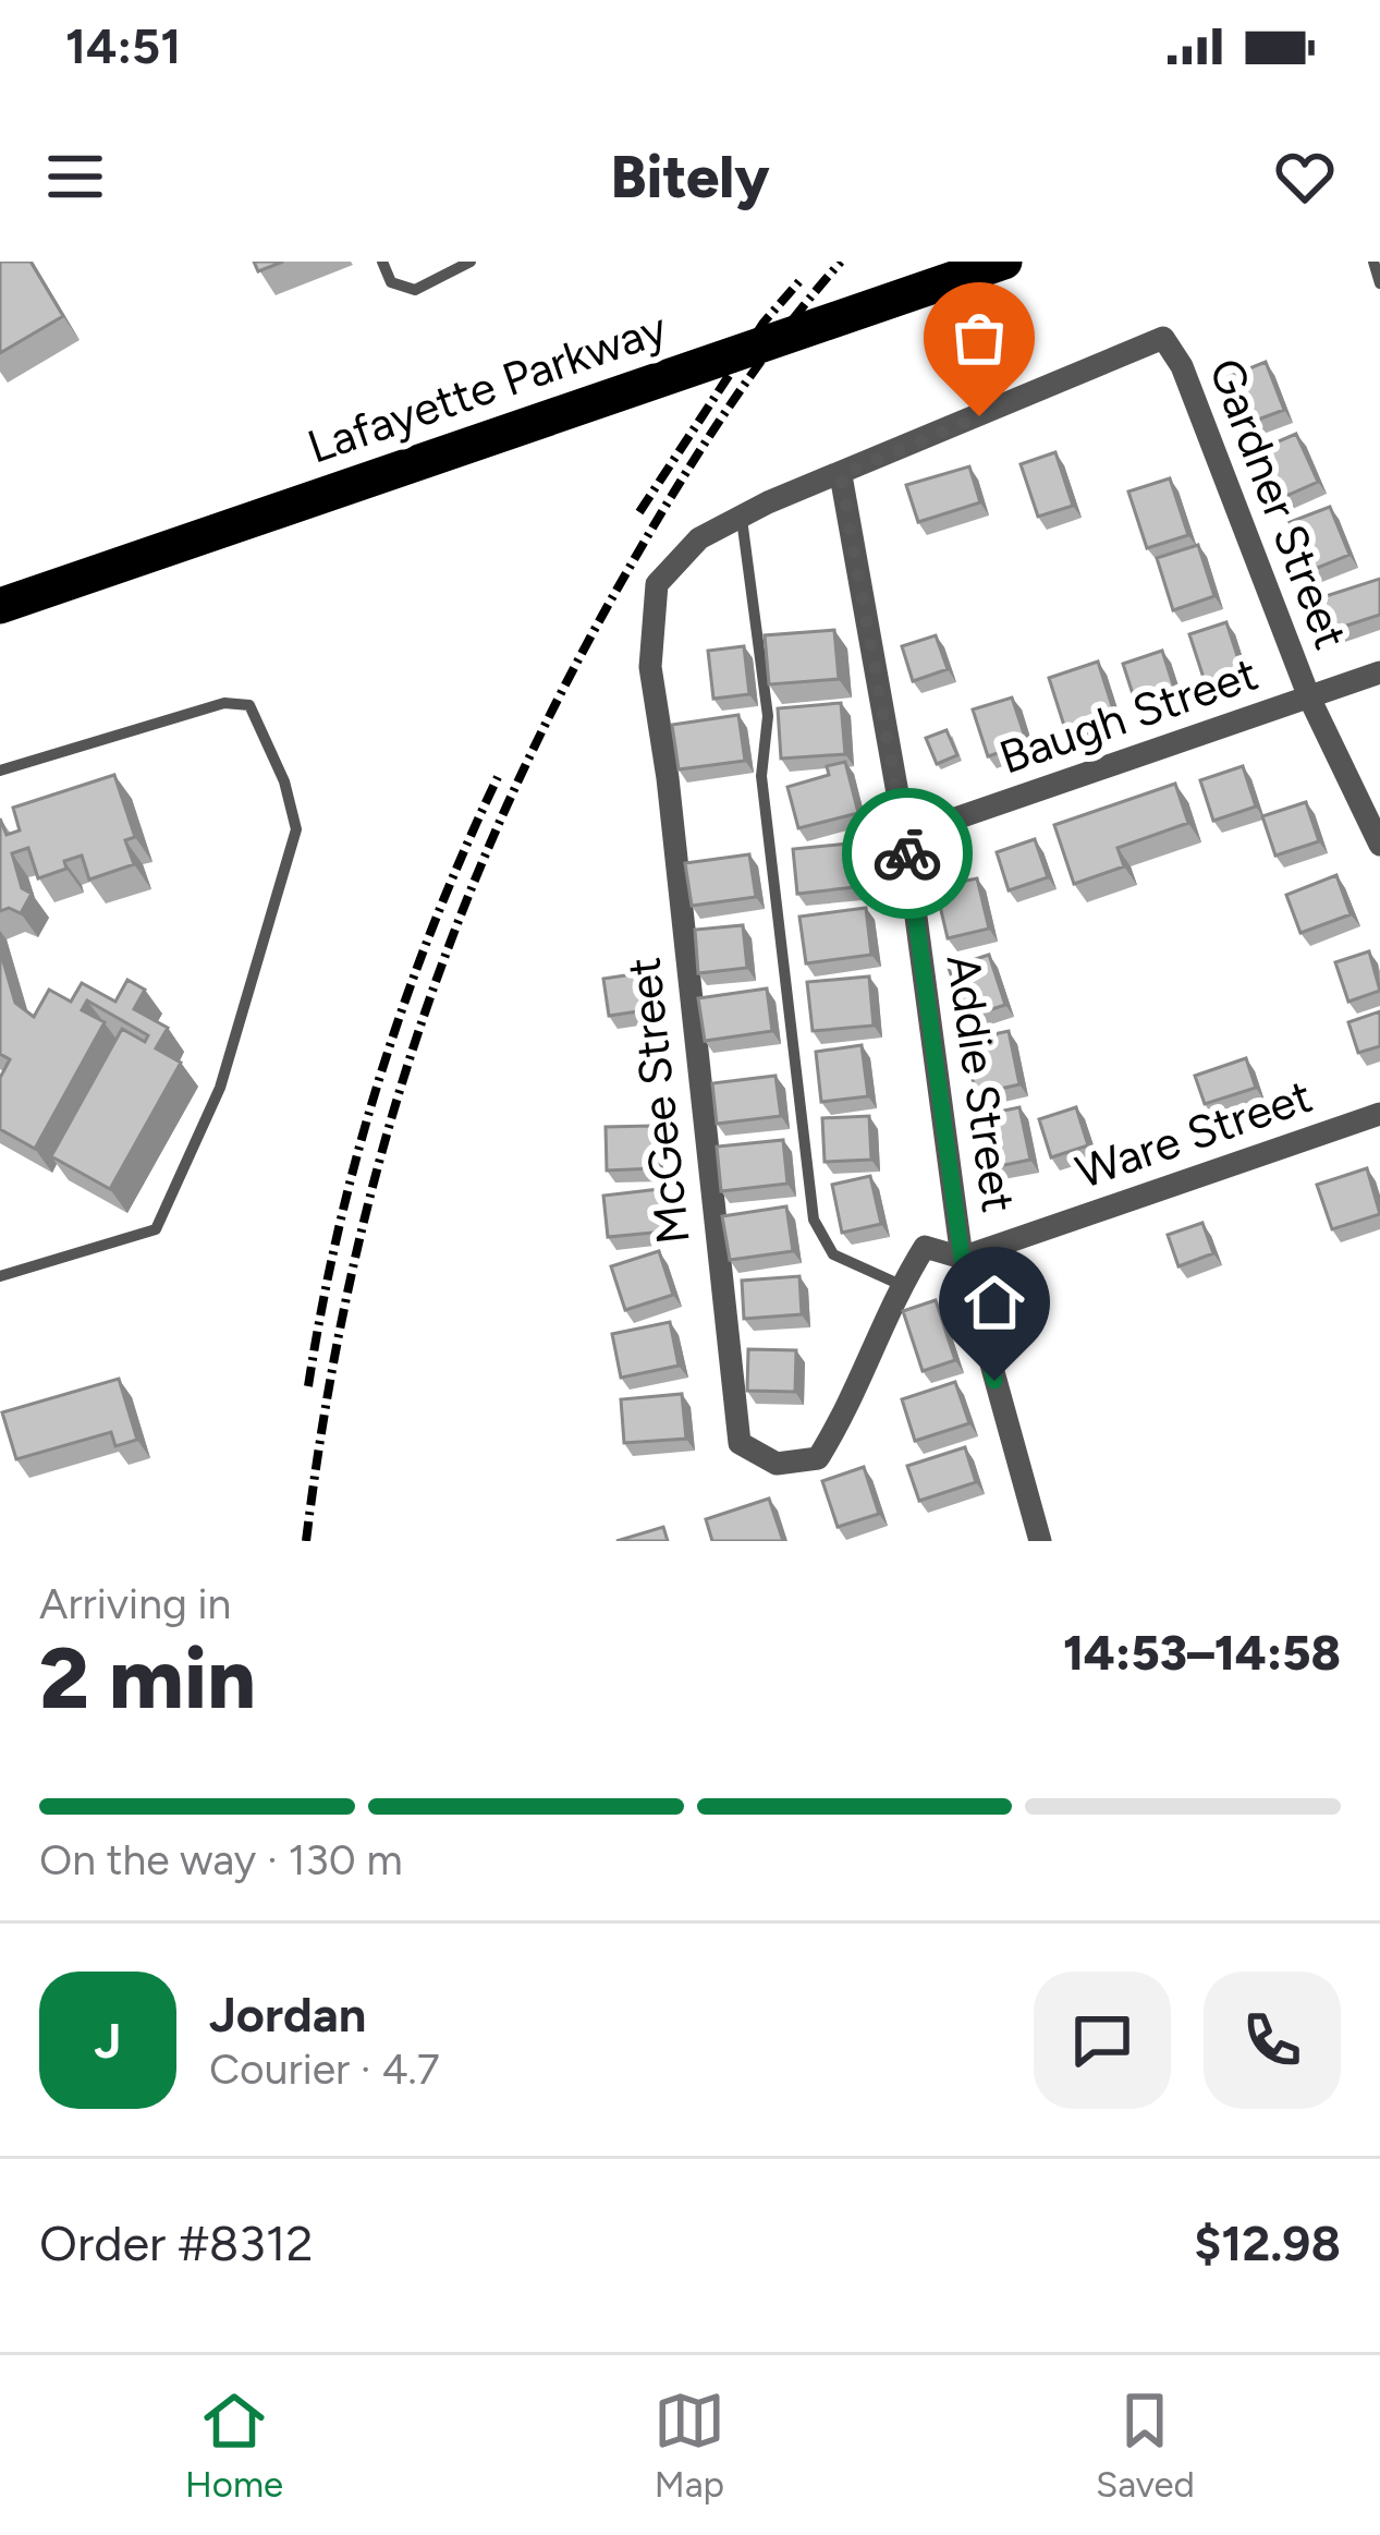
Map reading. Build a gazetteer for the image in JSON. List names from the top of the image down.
{
  "streets": {
    "highway": ["Lafayette Parkway"],
    "street": [
      "Gardner Street",
      "Baugh Street",
      "Addie Street",
      "McGee Street",
      "Ware Street"
    ]
  },
  "crossings": [
    ["Gardner Street", "Baugh Street"],
    ["Gardner Street", "McGee Street"],
    ["Baugh Street", "Addie Street"],
    ["Addie Street", "McGee Street"],
    ["Addie Street", "Ware Street"]
  ],
  "page": {
    "status": "14:51",
    "header": "Bitely",
    "heading": ["2 min", "Arriving in", "14:53–14:58"],
    "panel": [
      "Jordan",
      "Courier · 4.7",
      "Order #8312",
      "$12.98"
    ],
    "bar": "On the way · 130 m",
    "round": "J",
    "tabs": ["Home", "Map", "Saved"]
  }
}
